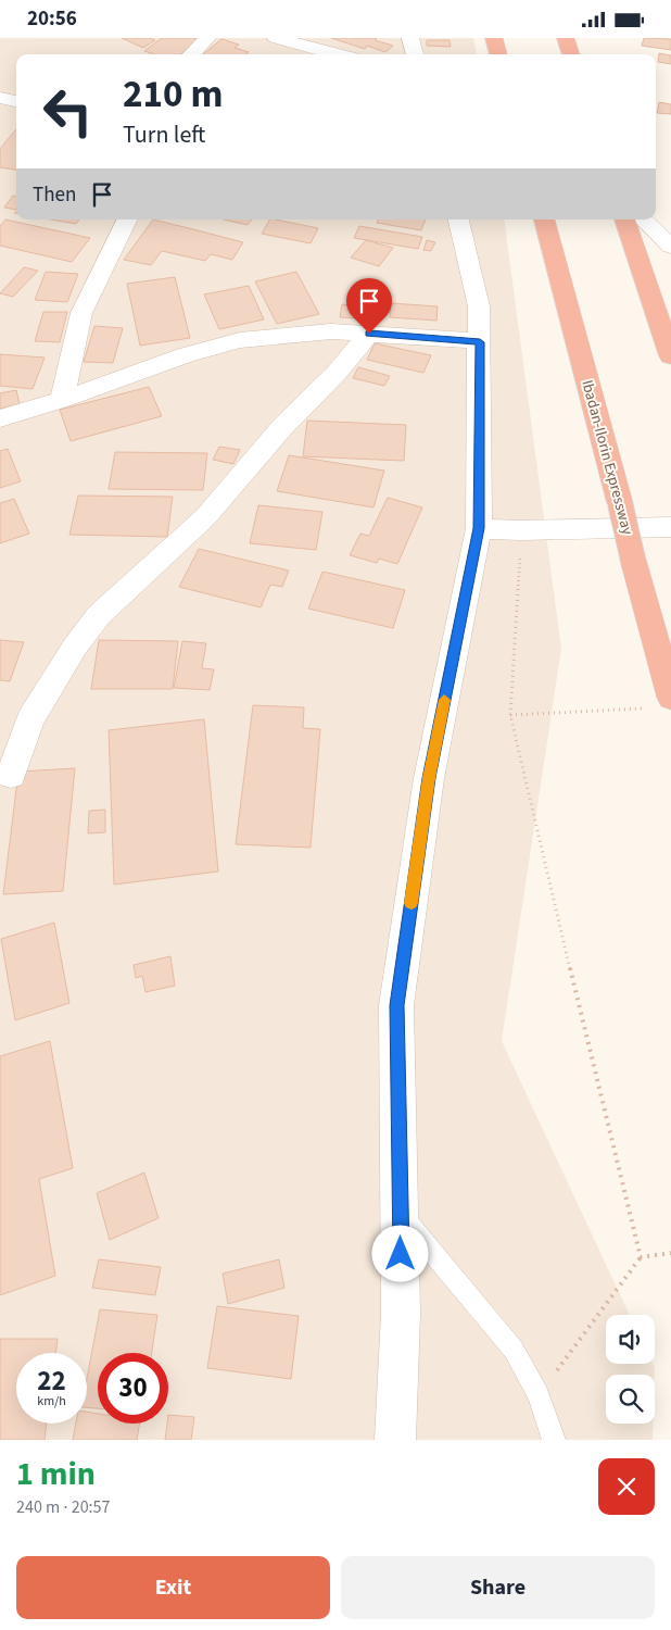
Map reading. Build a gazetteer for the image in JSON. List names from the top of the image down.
{
  "streets": {
    "highway": ["Ibadan-Ilorin Expressway"]
  },
  "page": {
    "status": "20:56",
    "turn": ["210 m", "Turn left"],
    "then": "Then",
    "speed": "22 km/h",
    "limit": "30",
    "heading": ["1 min", "240 m · 20:57"],
    "buttons": ["Exit", "Share"]
  }
}
